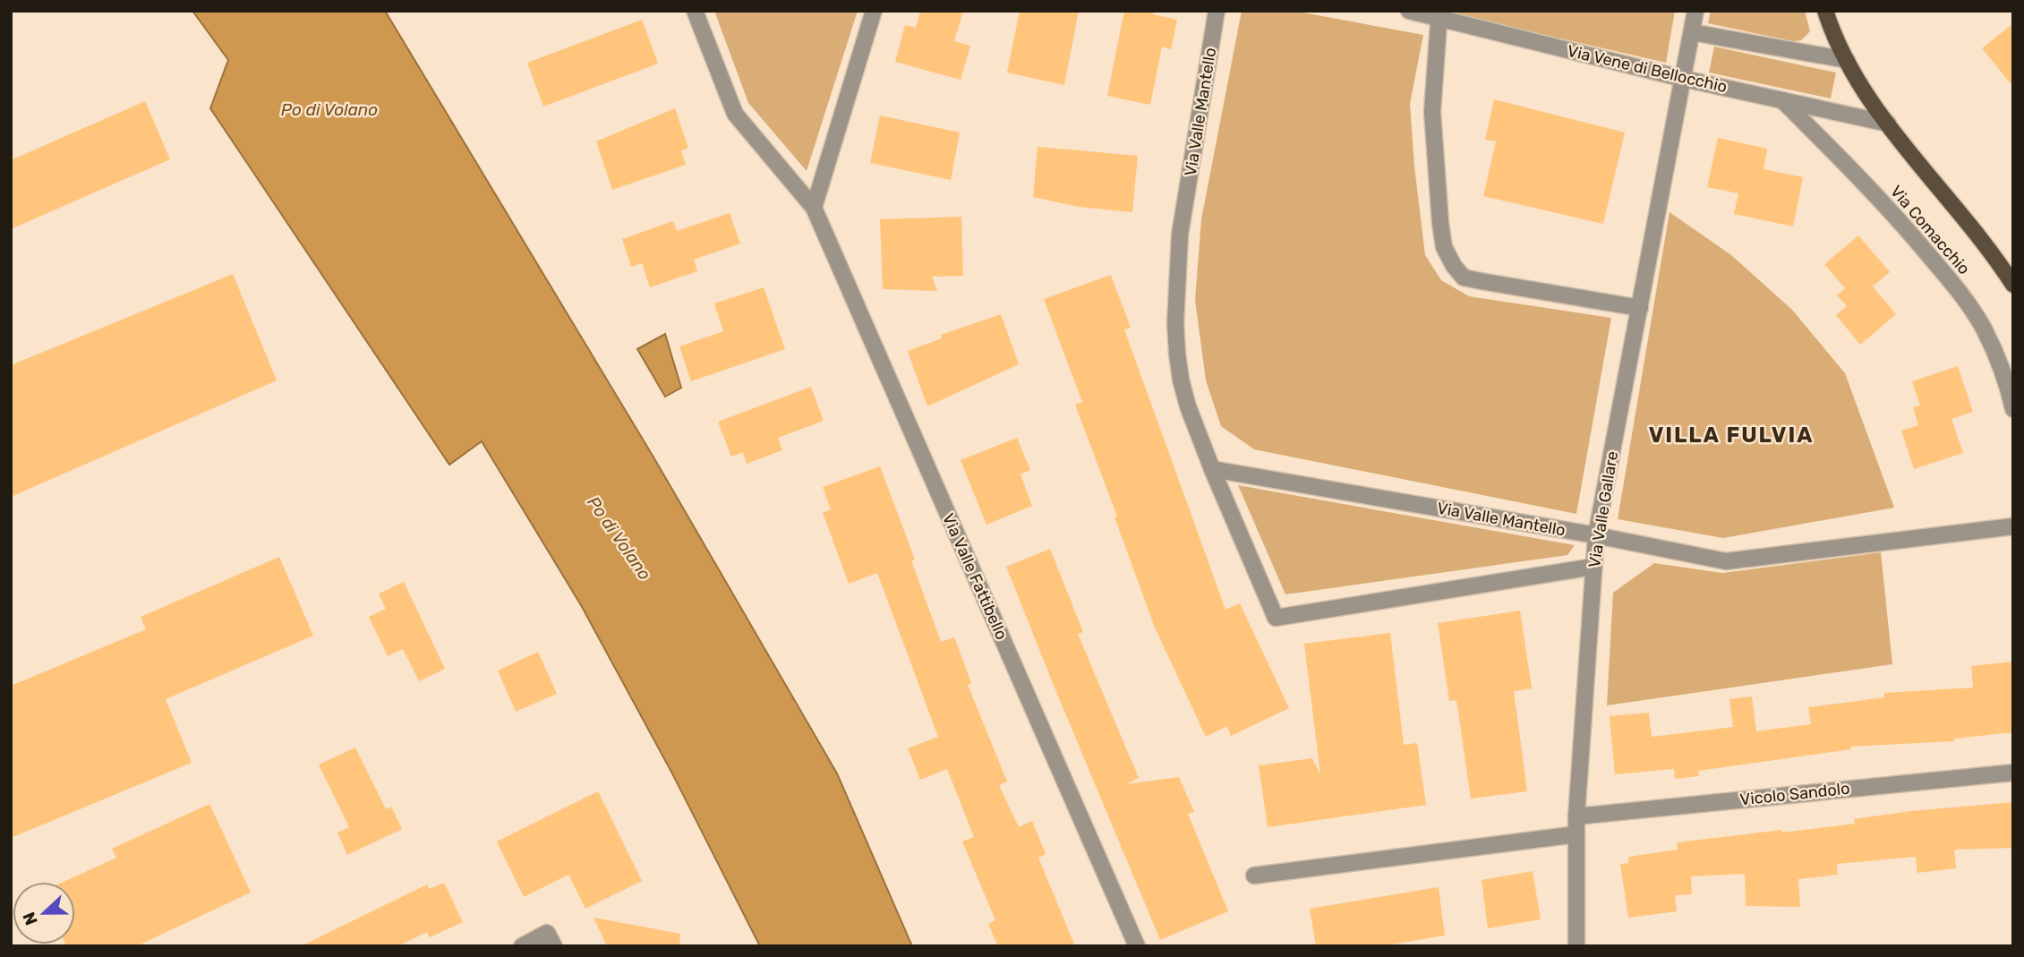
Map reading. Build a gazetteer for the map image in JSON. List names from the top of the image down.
{
  "streets": {
    "main road": ["Via Comacchio"],
    "street": [
      "Via Vene di Bellocchio",
      "Via Valle Mantello",
      "Via Valle Gallare",
      "Via Valle Fattibello",
      "Vicolo Sandolo"
    ]
  },
  "crossings": [
    ["Via Vene di Bellocchio", "Via Comacchio"],
    ["Via Vene di Bellocchio", "Via Valle Gallare"],
    ["Via Valle Mantello", "Via Valle Gallare"],
    ["Via Valle Gallare", "Vicolo Sandolo"]
  ],
  "districts": ["VILLA FULVIA"],
  "water": ["Po di Volano"],
  "north": "left"
}
